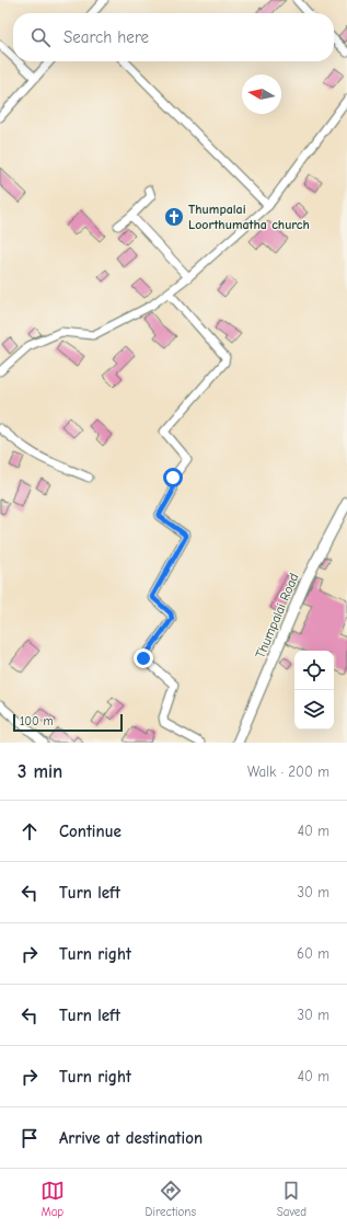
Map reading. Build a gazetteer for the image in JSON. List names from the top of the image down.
{
  "streets": {
    "street": ["Thumpalai Road"]
  },
  "places": {
    "church": ["Thumpalai Loorthumatha church"]
  },
  "scale_bar": "100 m",
  "north": "left",
  "page": {
    "search": "Search here",
    "scale": "100 m",
    "heading": ["3 min", "Walk · 200 m"],
    "list": [
      ["Continue", "40 m"],
      ["Turn left", "30 m"],
      ["Turn right", "60 m"],
      ["Turn left", "30 m"],
      ["Turn right", "40 m"],
      "Arrive at destination"
    ],
    "nav": ["Map", "Directions", "Saved"]
  }
}
